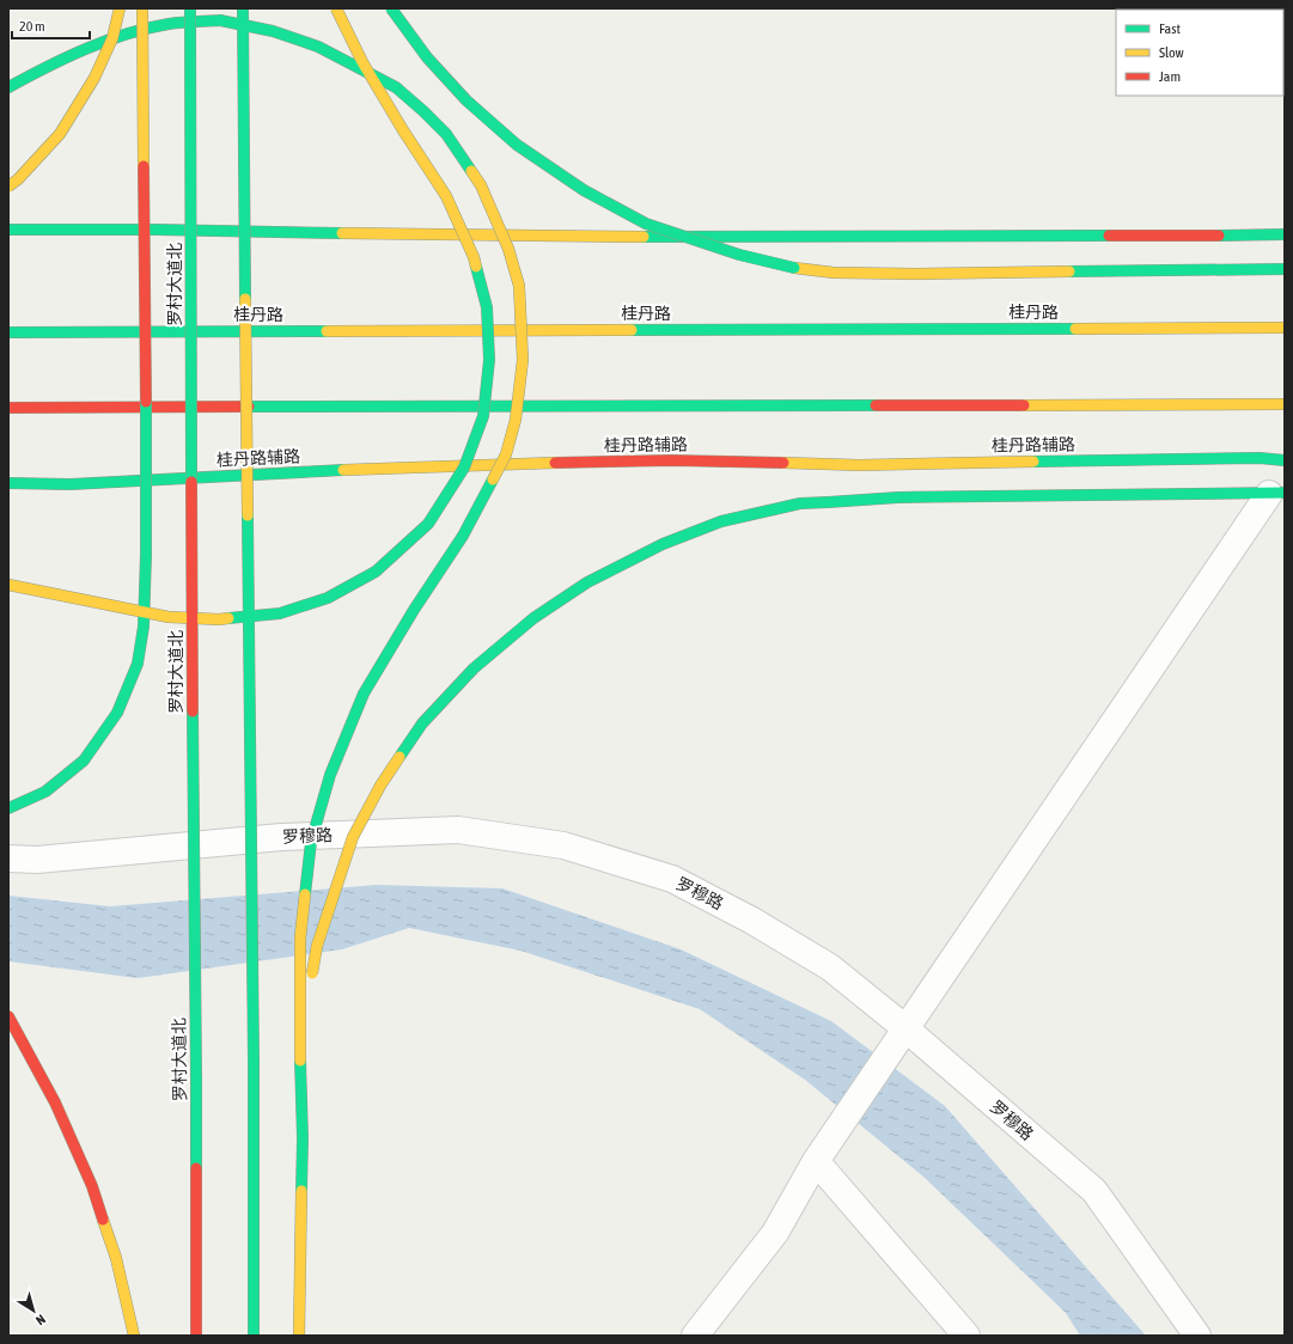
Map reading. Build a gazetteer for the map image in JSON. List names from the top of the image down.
{
  "streets": {
    "main road": ["罗村大道北", "桂丹路", "桂丹路辅路"],
    "street": ["罗穆路"]
  },
  "legend": ["Fast", "Slow", "Jam"],
  "scale_bar": "20 m",
  "north": "bottom right"
}
